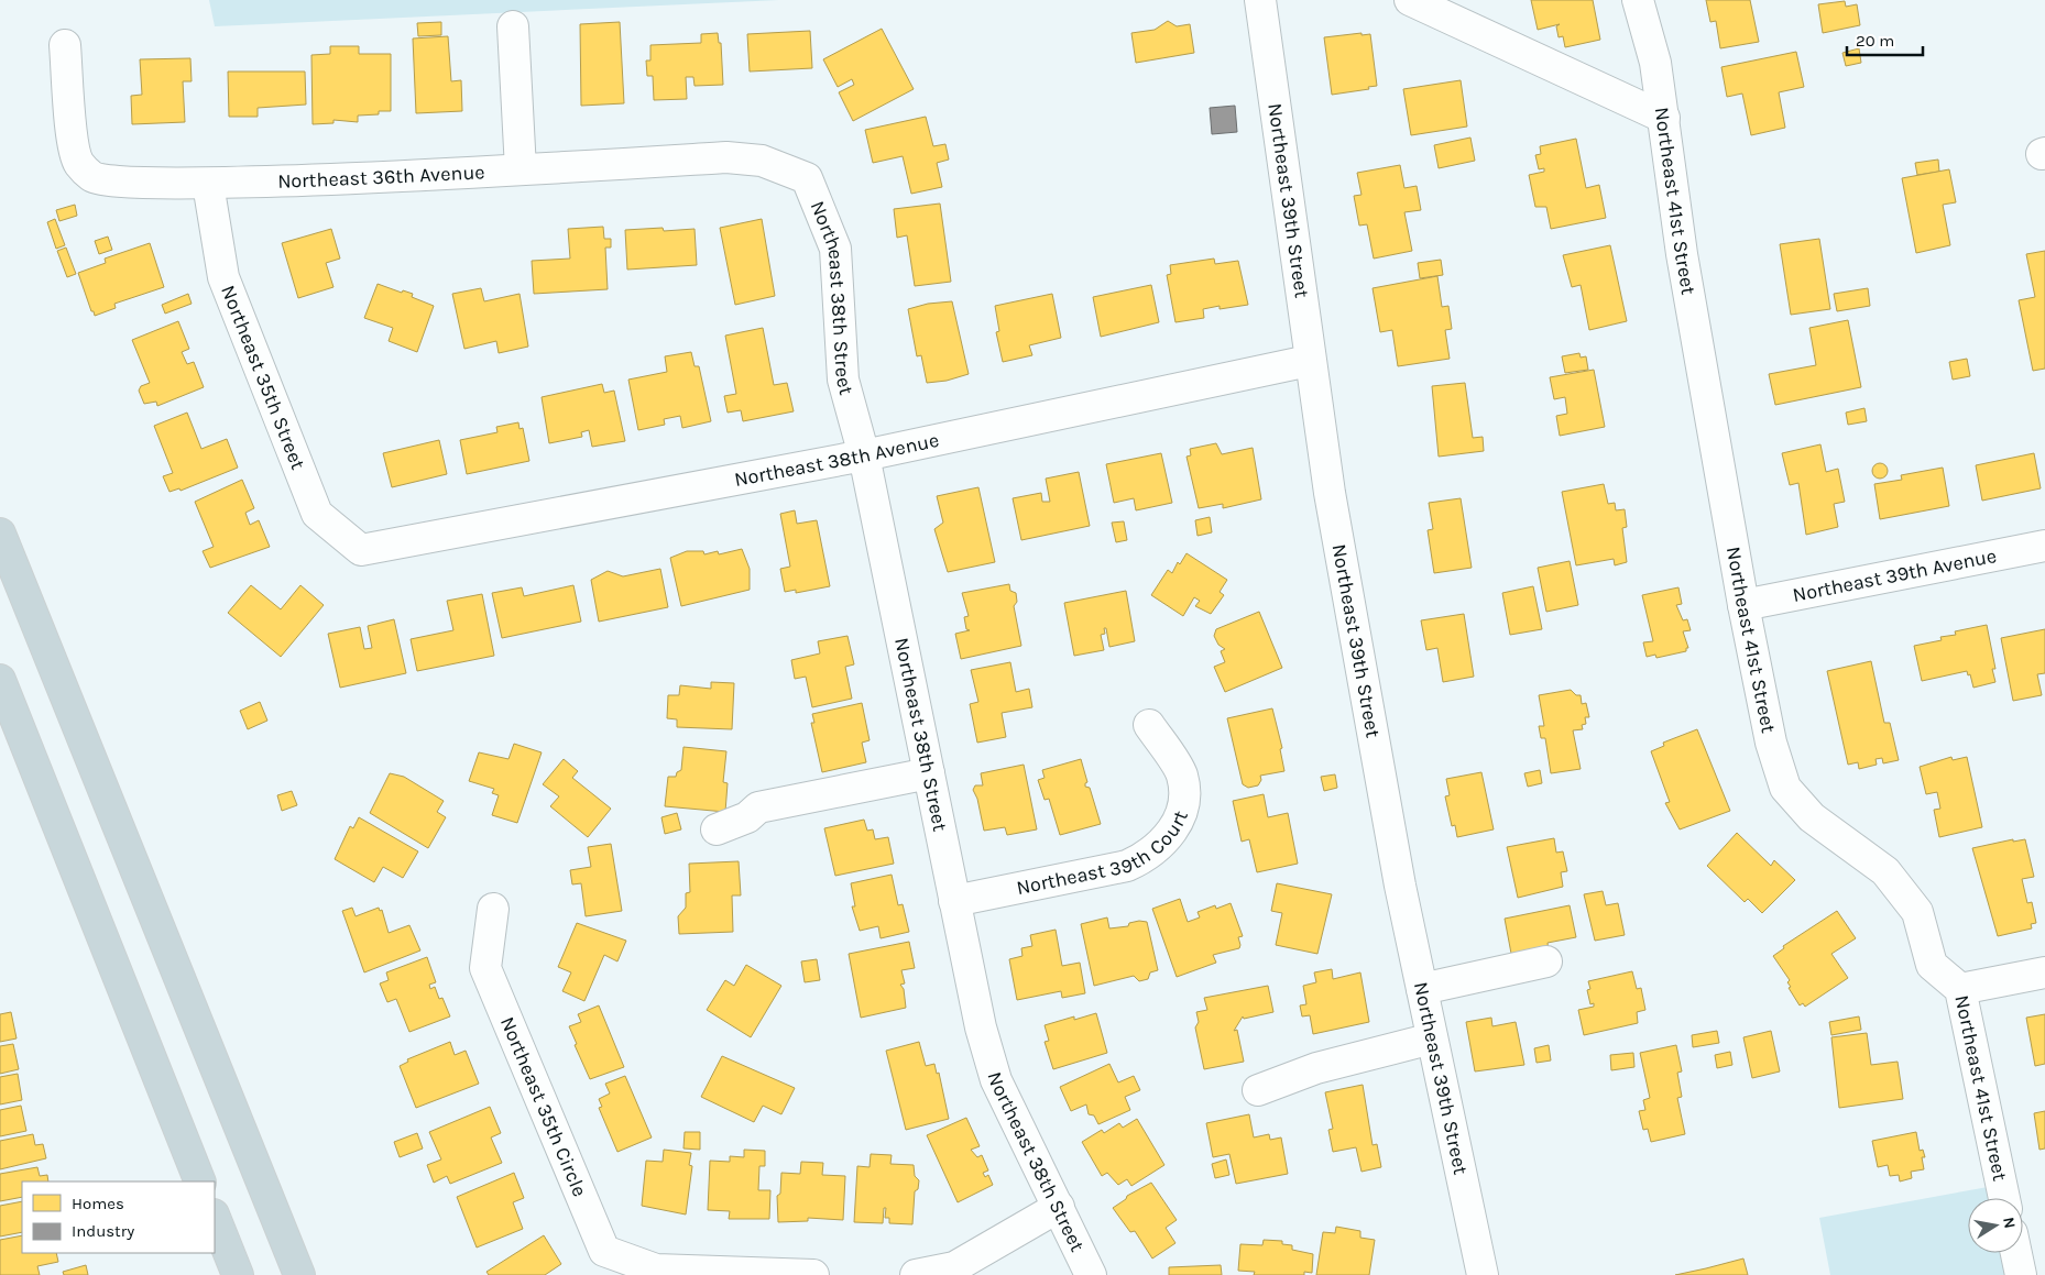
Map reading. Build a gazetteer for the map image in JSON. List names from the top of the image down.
{
  "streets": {
    "street": [
      "Northeast 36th Avenue",
      "Northeast 39th Street",
      "Northeast 41st Street",
      "Northeast 38th Street",
      "Northeast 35th Street",
      "Northeast 38th Avenue",
      "Northeast 39th Avenue",
      "Northeast 39th Court",
      "Northeast 35th Circle"
    ]
  },
  "crossings": [
    ["Northeast 36th Avenue", "Northeast 38th Street"],
    ["Northeast 36th Avenue", "Northeast 35th Street"],
    ["Northeast 39th Street", "Northeast 38th Avenue"],
    ["Northeast 41st Street", "Northeast 39th Avenue"],
    ["Northeast 38th Street", "Northeast 38th Avenue"],
    ["Northeast 38th Street", "Northeast 39th Court"],
    ["Northeast 35th Street", "Northeast 38th Avenue"]
  ],
  "legend": ["Homes", "Industry"],
  "scale_bar": "20 m",
  "north": "right"
}
